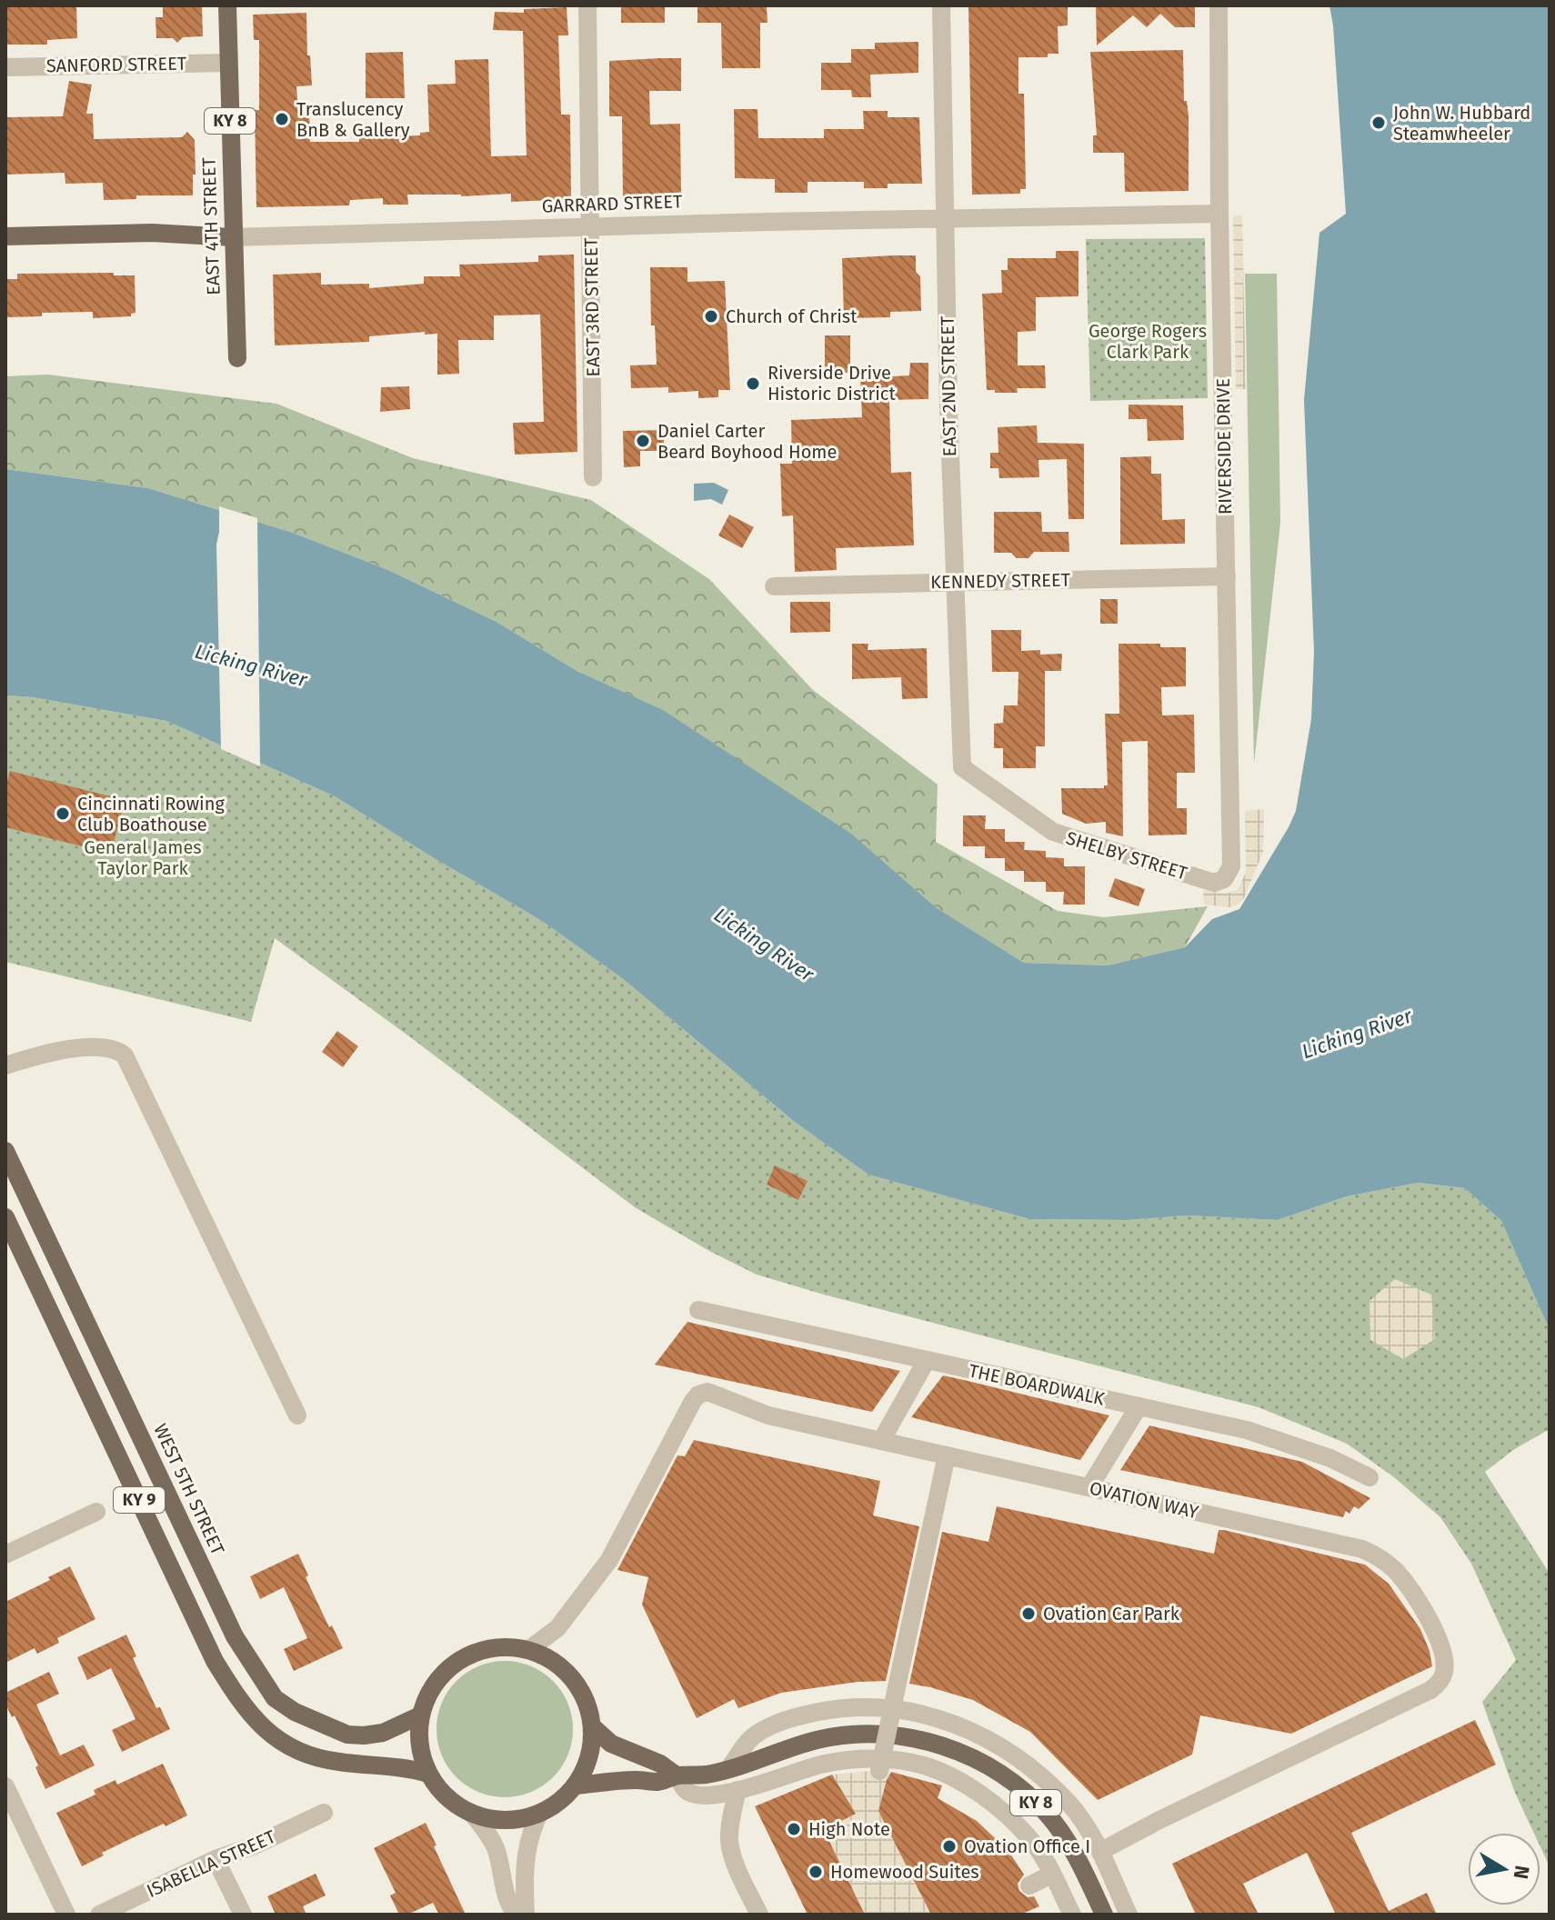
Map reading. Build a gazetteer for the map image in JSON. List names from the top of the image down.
{
  "streets": {
    "main road": [
      "KY 8",
      "GARRARD STREET",
      "EAST 4TH STREET",
      "WEST 5TH STREET",
      "KY 9"
    ],
    "street": [
      "SANFORD STREET",
      "EAST 3RD STREET",
      "EAST 2ND STREET",
      "RIVERSIDE DRIVE",
      "KENNEDY STREET",
      "SHELBY STREET",
      "THE BOARDWALK",
      "OVATION WAY",
      "ISABELLA STREET"
    ]
  },
  "crossings": [
    ["SANFORD STREET", "EAST 4TH STREET"],
    ["KY 8", "WEST 5TH STREET"],
    ["KY 8", "KY 9"],
    ["KY 8", "OVATION WAY"],
    ["GARRARD STREET", "EAST 4TH STREET"],
    ["GARRARD STREET", "EAST 3RD STREET"],
    ["GARRARD STREET", "EAST 2ND STREET"],
    ["GARRARD STREET", "RIVERSIDE DRIVE"],
    ["EAST 2ND STREET", "KENNEDY STREET"],
    ["EAST 2ND STREET", "SHELBY STREET"],
    ["RIVERSIDE DRIVE", "KENNEDY STREET"],
    ["RIVERSIDE DRIVE", "SHELBY STREET"],
    ["WEST 5TH STREET", "KY 9"],
    ["WEST 5TH STREET", "OVATION WAY"],
    ["KY 9", "OVATION WAY"]
  ],
  "water": ["Licking River"],
  "parks": ["George Rogers Clark Park", "General James Taylor Park"],
  "places": [
    "Translucency BnB & Gallery",
    "John W. Hubbard Steamwheeler",
    "Church of Christ",
    "Riverside Drive Historic District",
    "Daniel Carter Beard Boyhood Home",
    "Cincinnati Rowing Club Boathouse",
    "Ovation Car Park",
    "High Note",
    "Ovation Office I",
    "Homewood Suites"
  ],
  "north": "right"
}
